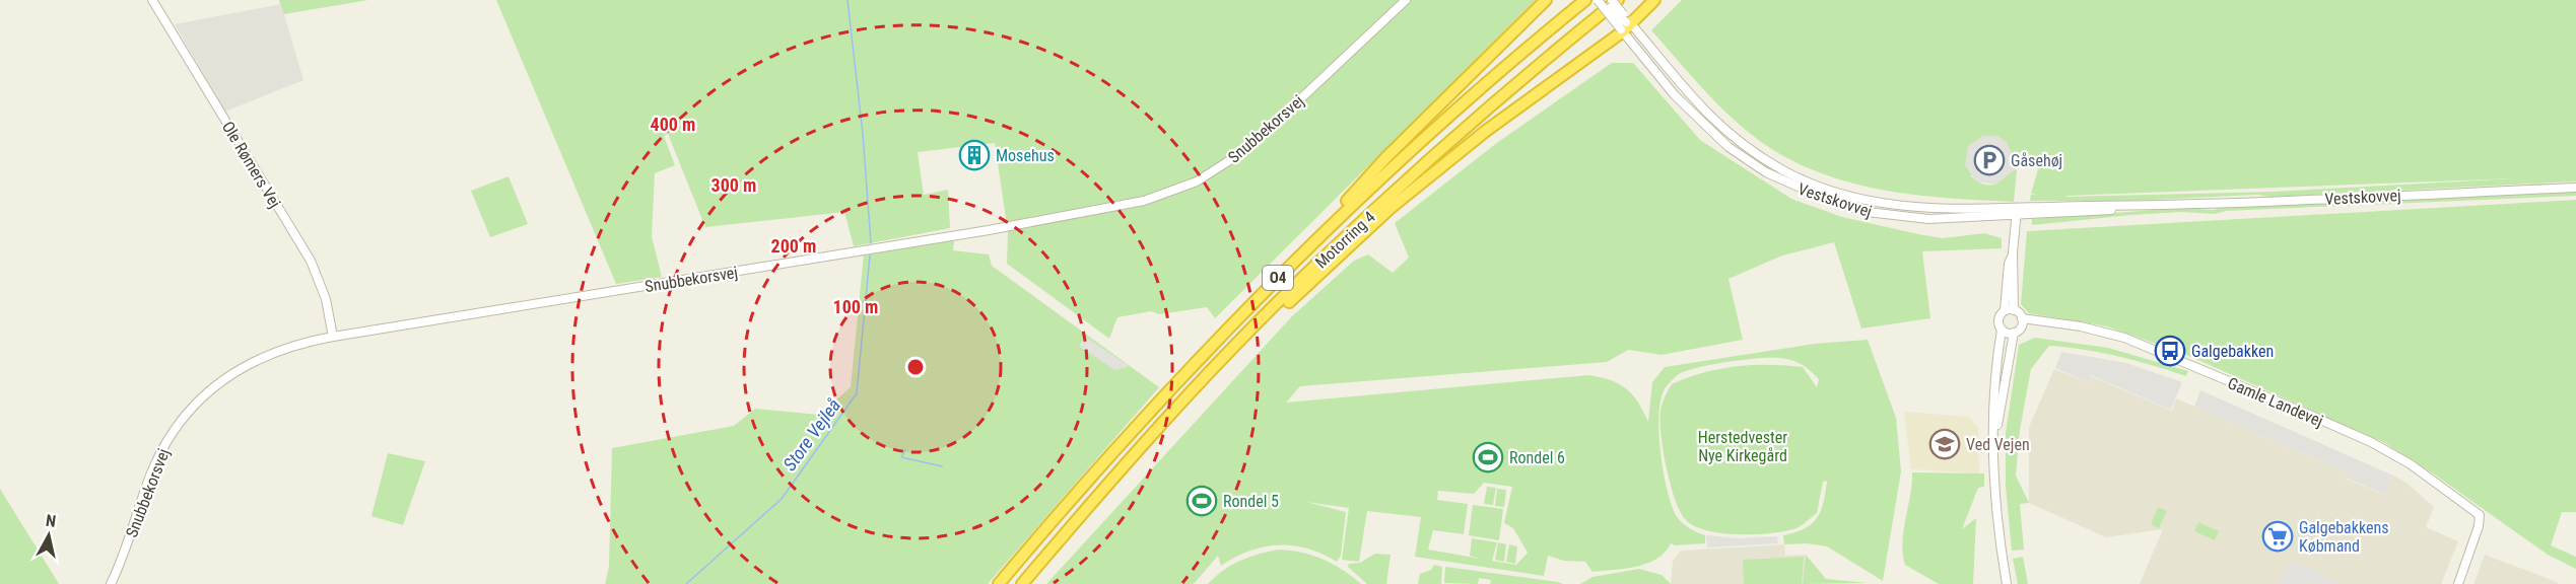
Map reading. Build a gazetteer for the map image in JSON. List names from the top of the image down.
{
  "streets": {
    "highway": ["Motorring 4", "O4"],
    "street": [
      "Snubbekorsvej",
      "Ole Rømers Vej",
      "Vestskovvej",
      "Gamle Landevej"
    ]
  },
  "crossings": [
    ["Snubbekorsvej", "Ole Rømers Vej"],
    ["Vestskovvej", "O4"],
    ["Motorring 4", "O4"]
  ],
  "water": ["Store Vejleå"],
  "parks": ["Herstedvester Nye Kirkegård"],
  "places": {
    "building": ["Mosehus"],
    "parking": ["Gåsehøj"],
    "bus stop": ["Galgebakken"],
    "school or university": ["Ved Vejen"],
    "sports": ["Rondel 6", "Rondel 5"],
    "supermarket": ["Galgebakkens Købmand"]
  },
  "north": "top",
  "rings": [
    "400 m",
    "300 m",
    "200 m",
    "100 m"
  ]
}
